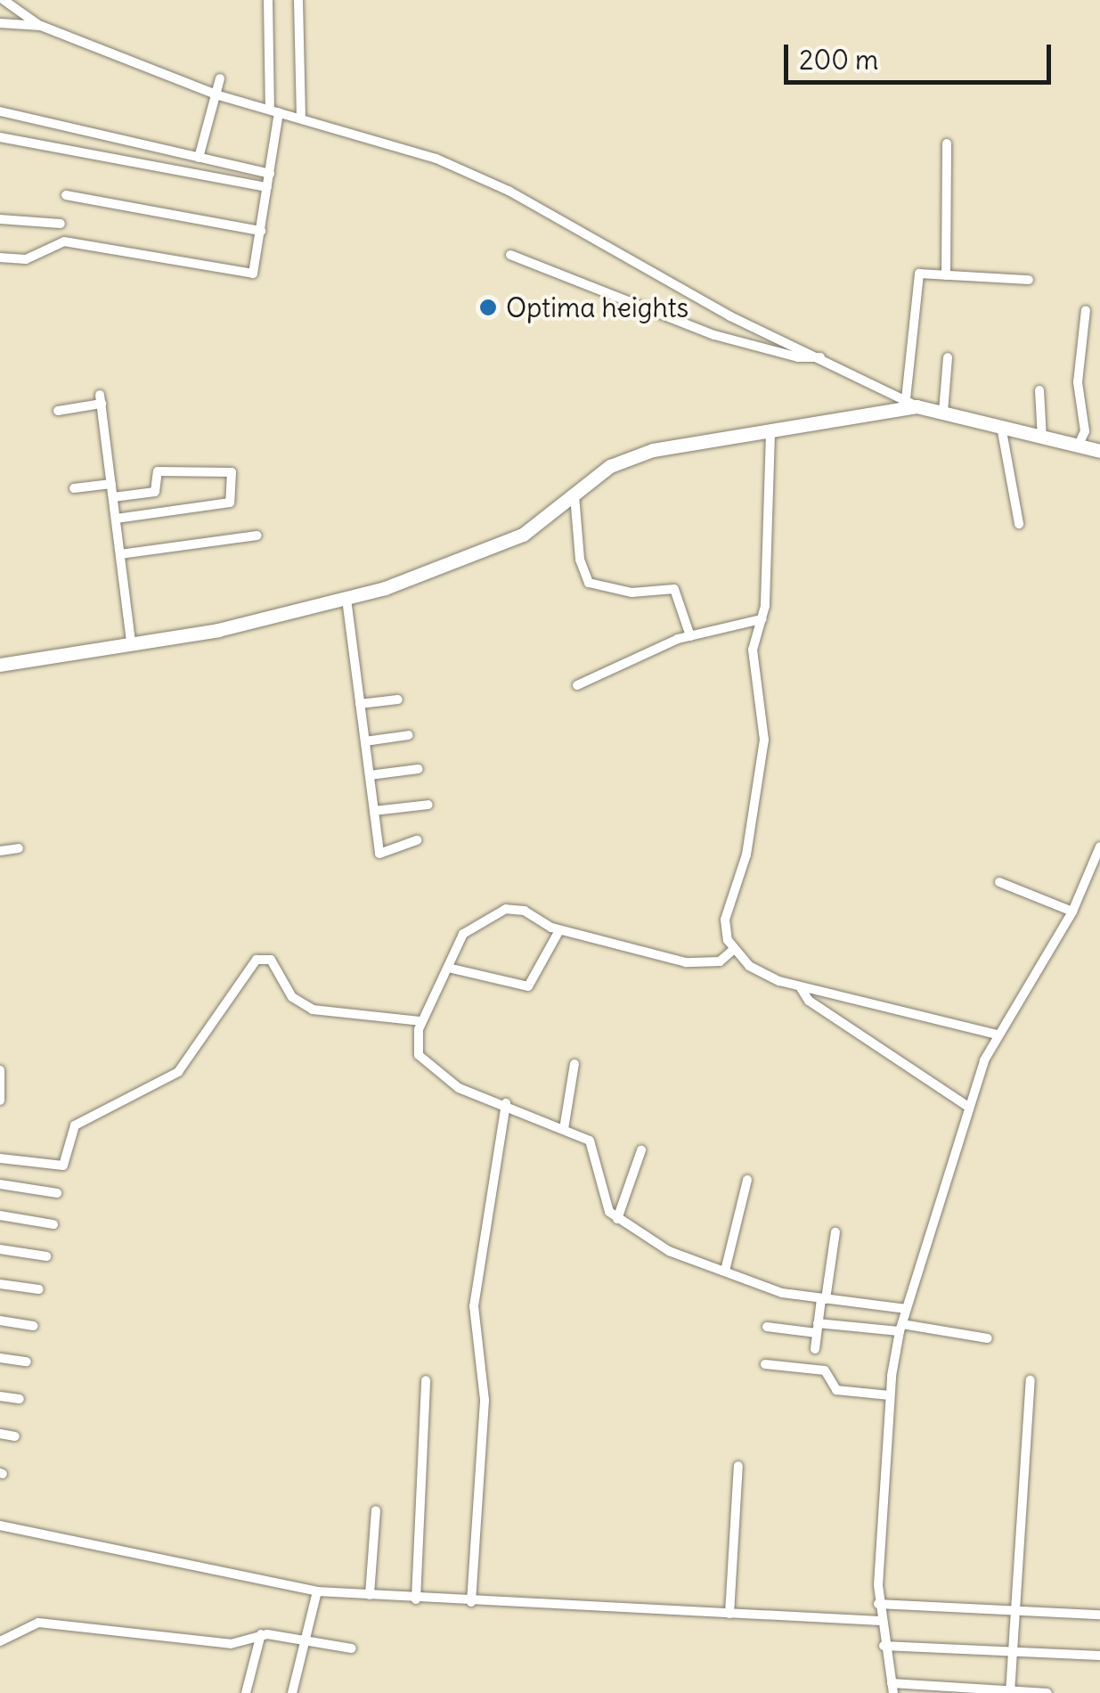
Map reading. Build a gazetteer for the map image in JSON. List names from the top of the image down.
{
  "places": ["Optima heights"],
  "scale_bar": "200 m"
}
